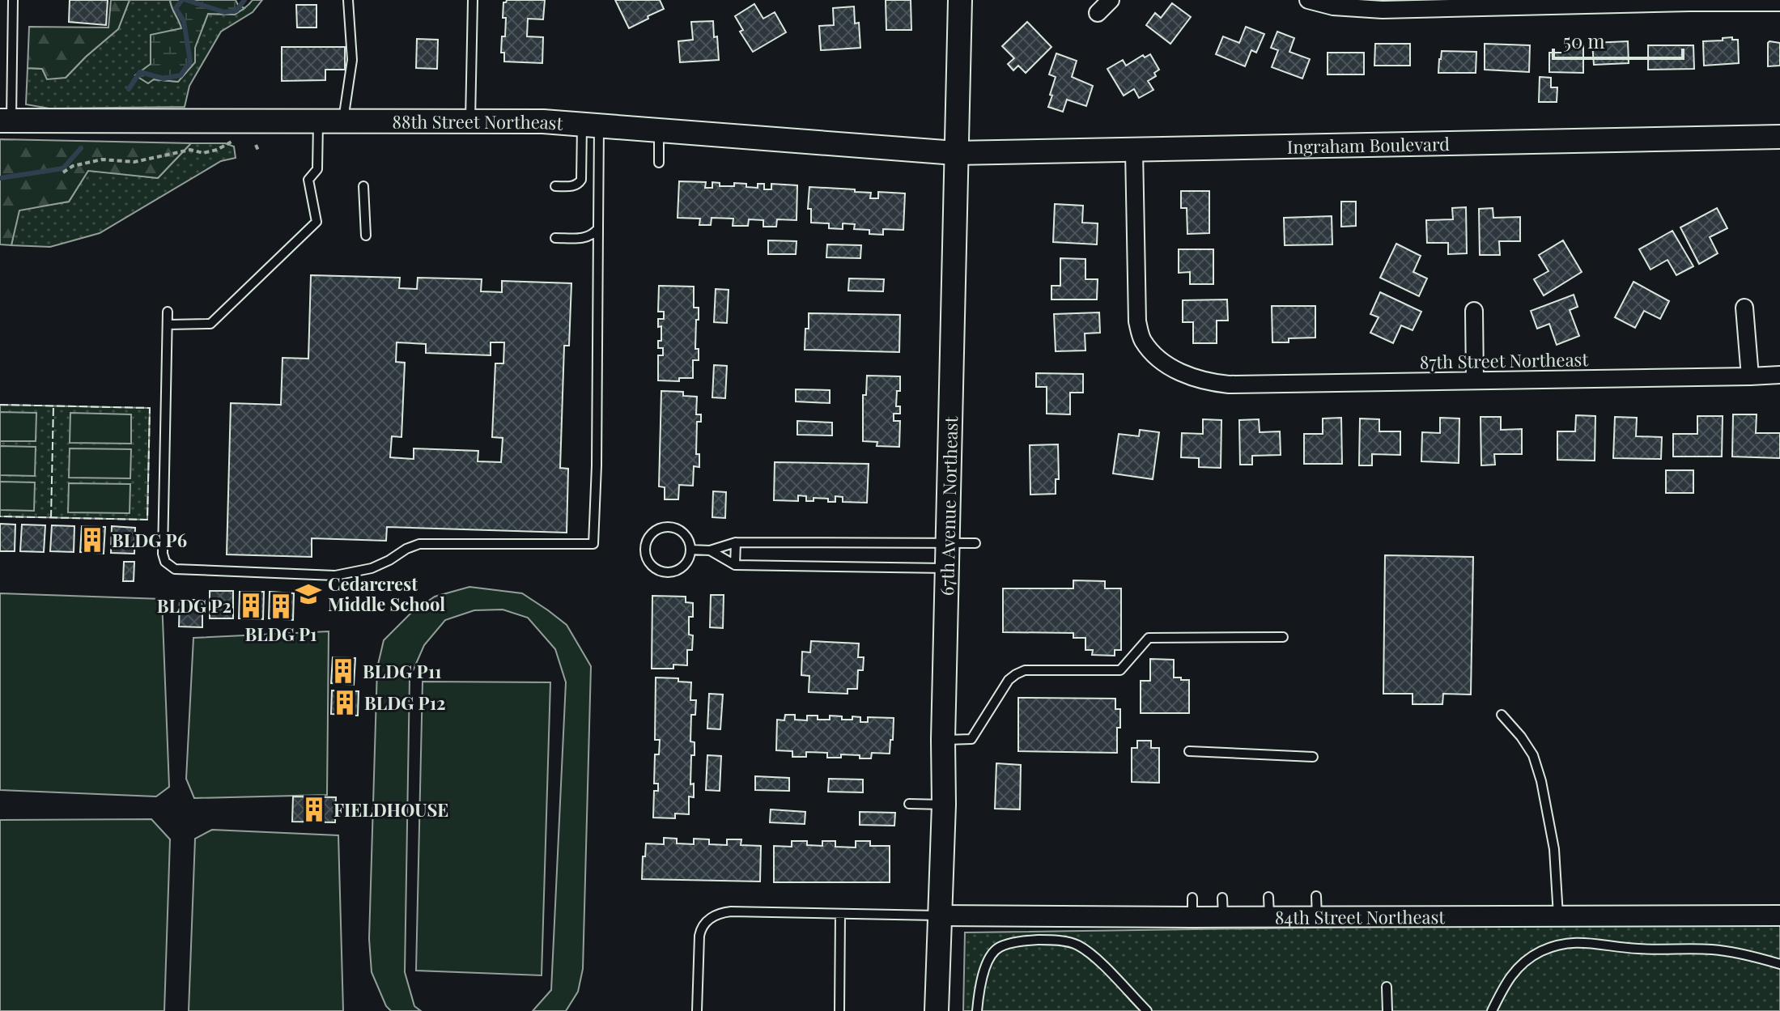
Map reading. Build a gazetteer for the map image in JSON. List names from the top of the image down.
{
  "streets": {
    "main road": ["88th Street Northeast", "Ingraham Boulevard", "67th Avenue Northeast"],
    "street": ["87th Street Northeast", "84th Street Northeast"]
  },
  "crossings": [
    ["88th Street Northeast", "Ingraham Boulevard"],
    ["88th Street Northeast", "67th Avenue Northeast"],
    ["Ingraham Boulevard", "87th Street Northeast"],
    ["Ingraham Boulevard", "67th Avenue Northeast"],
    ["67th Avenue Northeast", "84th Street Northeast"]
  ],
  "places": {
    "building": [
      "BLDG P6",
      "BLDG P2",
      "BLDG P1",
      "BLDG P11",
      "BLDG P12",
      "FIELDHOUSE"
    ],
    "school or university": ["Cedarcrest Middle School"]
  },
  "scale_bar": "50 m"
}
